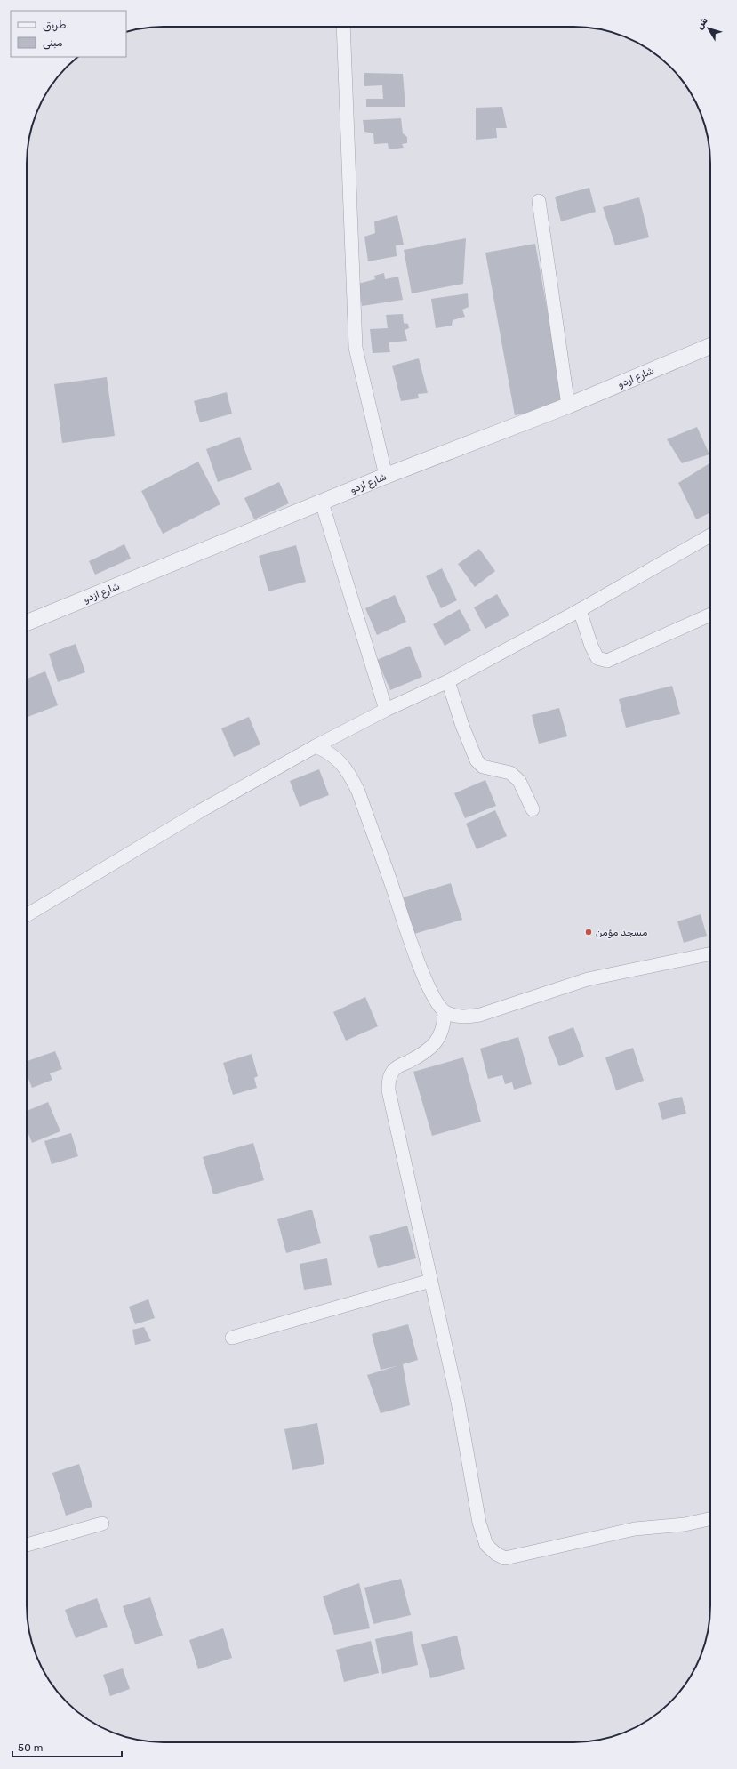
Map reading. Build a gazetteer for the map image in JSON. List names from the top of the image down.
{
  "streets": {
    "street": ["شارع ازدو"]
  },
  "places": ["مسجد مؤمن"],
  "legend": ["طريق", "مبنى"],
  "scale_bar": "50 m",
  "north": "top left"
}
